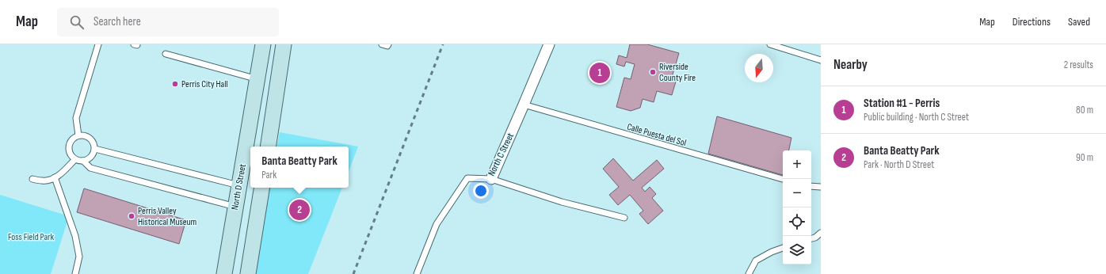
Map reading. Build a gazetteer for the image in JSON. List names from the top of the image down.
{
  "streets": {
    "main road": ["North D Street"],
    "street": ["North C Street"],
    "lane": ["Calle Puesta del Sol"]
  },
  "crossings": [
    ["Calle Puesta del Sol", "North C Street"]
  ],
  "parks": ["Foss Field Park"],
  "places": ["Riverside County Fire", "Perris City Hall", "Perris Valley Historical Museum"],
  "north": "bottom",
  "page": {
    "header": "Map",
    "search": "Search here",
    "nav": ["Map", "Directions", "Saved"],
    "heading": ["Nearby", "2 results"],
    "pins": ["1", "2"],
    "list": [
      {
        "mark": "1",
        "name": "Station #1 - Perris",
        "note": "Public building · North C Street",
        "value": "80 m"
      },
      {
        "mark": "2",
        "name": "Banta Beatty Park",
        "note": "Park · North D Street",
        "value": "90 m"
      }
    ],
    "popup": ["Banta Beatty Park", "Park"],
    "map_buttons": ["+", "−"]
  }
}
